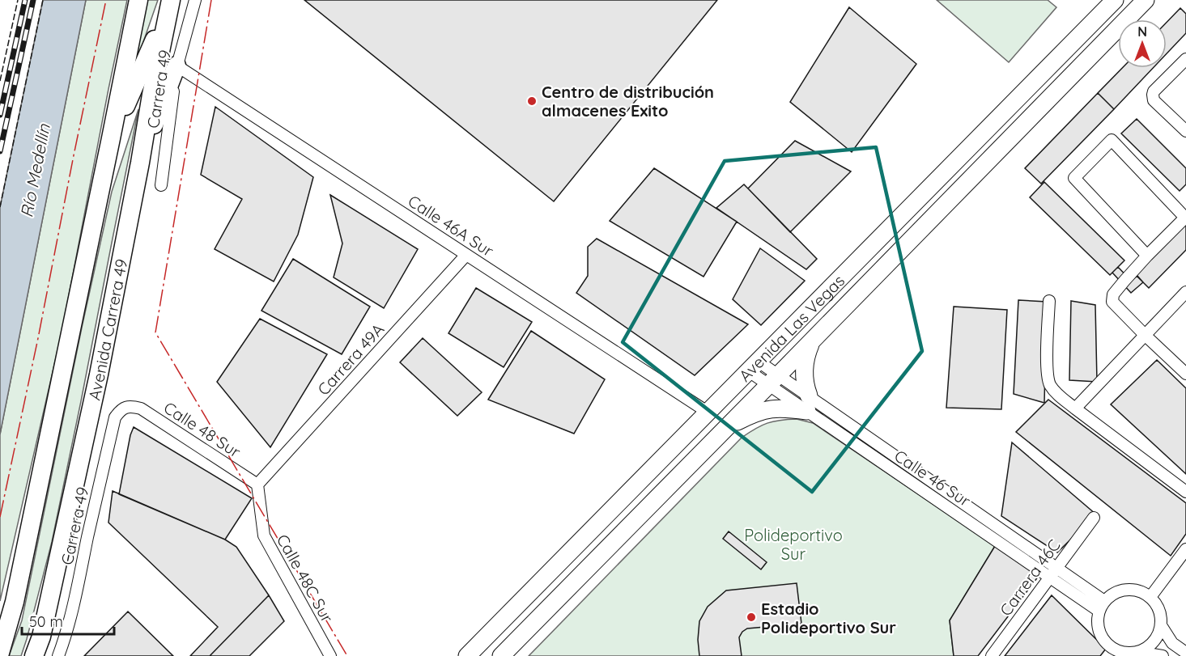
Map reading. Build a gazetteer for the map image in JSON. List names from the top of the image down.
{
  "streets": {
    "highway": ["Avenida Carrera 49"],
    "main road": ["Avenida Las Vegas"],
    "street": [
      "Carrera 49",
      "Calle 46A Sur",
      "Carrera 49A",
      "Calle 48 Sur",
      "Calle 46 Sur",
      "Carrera 46C",
      "Calle 48C Sur"
    ]
  },
  "crossings": [
    ["Carrera 49", "Calle 46A Sur"],
    ["Carrera 49", "Calle 48 Sur"],
    ["Calle 46A Sur", "Avenida Las Vegas"],
    ["Calle 46A Sur", "Carrera 49A"],
    ["Avenida Las Vegas", "Calle 46 Sur"],
    ["Carrera 49A", "Calle 48 Sur"],
    ["Carrera 49A", "Calle 48C Sur"],
    ["Calle 48 Sur", "Calle 48C Sur"],
    ["Calle 46 Sur", "Carrera 46C"]
  ],
  "water": ["Río Medellín"],
  "parks": ["Polideportivo Sur"],
  "places": ["Centro de distribución almacenes Exito", "Estadio Polideportivo Sur"],
  "scale_bar": "50 m",
  "north": "top"
}
